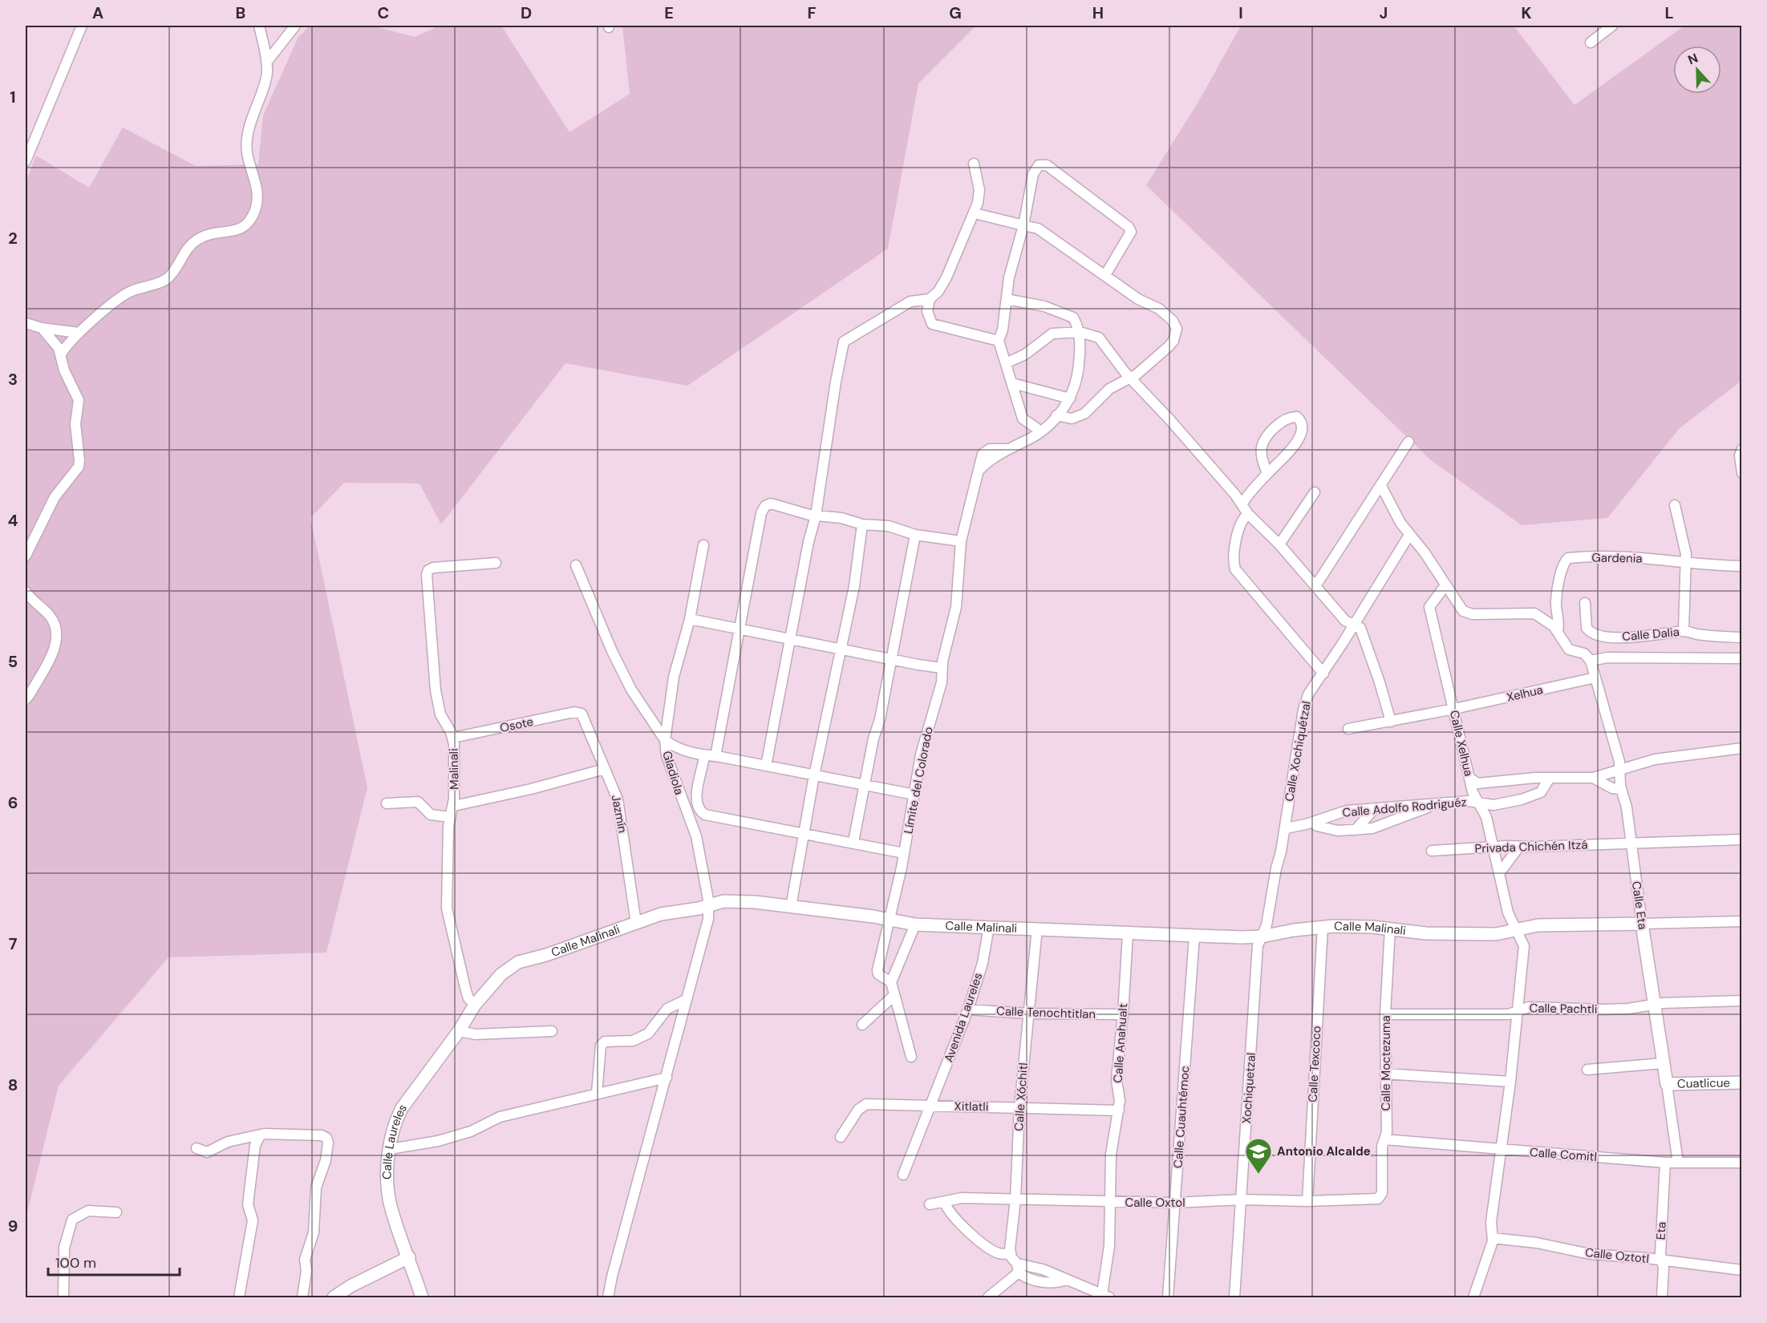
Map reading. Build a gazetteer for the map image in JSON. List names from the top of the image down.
{
  "streets": {
    "street": [
      "Gardenia",
      "Calle Dalia",
      "Xelhua",
      "Osote",
      "Calle Xelhua",
      "Calle Xochiquétzal",
      "Malinali",
      "Gladiola",
      "Límite del Colorado",
      "Calle Adolfo Rodriguéz",
      "Jazmín",
      "Privada Chichén Itzá",
      "Calle Eta",
      "Calle Malinali",
      "Calle Pachtli",
      "Calle Tenochtitlan",
      "Avenida Laureles",
      "Calle Anahualt",
      "Calle Moctezuma",
      "Calle Texcoco",
      "Cuatlicue",
      "Xochiquetzal",
      "Calle Xóchitl",
      "Xitlatli",
      "Calle Cuauhtémoc",
      "Calle Laureles",
      "Calle Comitl",
      "Calle Oxtol",
      "Eta",
      "Calle Oztotl"
    ]
  },
  "crossings": [
    ["Xelhua", "Calle Xelhua"],
    ["Xelhua", "Calle Eta"],
    ["Osote", "Malinali"],
    ["Osote", "Jazmín"],
    ["Calle Xelhua", "Calle Adolfo Rodriguéz"],
    ["Calle Xelhua", "Privada Chichén Itzá"],
    ["Calle Xelhua", "Calle Malinali"],
    ["Calle Xochiquétzal", "Calle Adolfo Rodriguéz"],
    ["Calle Xochiquétzal", "Calle Malinali"],
    ["Calle Xochiquétzal", "Xochiquetzal"],
    ["Malinali", "Calle Malinali"],
    ["Malinali", "Calle Laureles"],
    ["Gladiola", "Calle Malinali"],
    ["Límite del Colorado", "Calle Malinali"],
    ["Jazmín", "Calle Malinali"],
    ["Privada Chichén Itzá", "Calle Eta"],
    ["Calle Eta", "Calle Malinali"],
    ["Calle Eta", "Calle Pachtli"],
    ["Calle Eta", "Cuatlicue"],
    ["Calle Eta", "Calle Comitl"],
    ["Calle Malinali", "Avenida Laureles"],
    ["Calle Malinali", "Calle Anahualt"],
    ["Calle Malinali", "Calle Moctezuma"],
    ["Calle Malinali", "Calle Texcoco"],
    ["Calle Malinali", "Xochiquetzal"],
    ["Calle Malinali", "Calle Xóchitl"],
    ["Calle Malinali", "Calle Cuauhtémoc"],
    ["Calle Malinali", "Calle Laureles"],
    ["Calle Pachtli", "Calle Moctezuma"],
    ["Calle Tenochtitlan", "Avenida Laureles"],
    ["Calle Tenochtitlan", "Calle Anahualt"],
    ["Calle Tenochtitlan", "Calle Xóchitl"],
    ["Avenida Laureles", "Xitlatli"],
    ["Calle Anahualt", "Xitlatli"],
    ["Calle Anahualt", "Calle Oxtol"],
    ["Calle Moctezuma", "Calle Comitl"],
    ["Calle Moctezuma", "Calle Oxtol"],
    ["Calle Texcoco", "Calle Oxtol"],
    ["Xochiquetzal", "Calle Oxtol"],
    ["Calle Xóchitl", "Xitlatli"],
    ["Calle Xóchitl", "Calle Oxtol"],
    ["Calle Cuauhtémoc", "Calle Oxtol"],
    ["Calle Comitl", "Eta"],
    ["Eta", "Calle Oztotl"]
  ],
  "places": {
    "school or university": ["Antonio Alcalde"]
  },
  "scale_bar": "100 m",
  "north": "top",
  "grid": {
    "columns": [
      "A",
      "B",
      "C",
      "D",
      "E",
      "F",
      "G",
      "H",
      "I",
      "J",
      "K",
      "L"
    ],
    "rows": [
      "1",
      "2",
      "3",
      "4",
      "5",
      "6",
      "7",
      "8",
      "9"
    ]
  }
}
